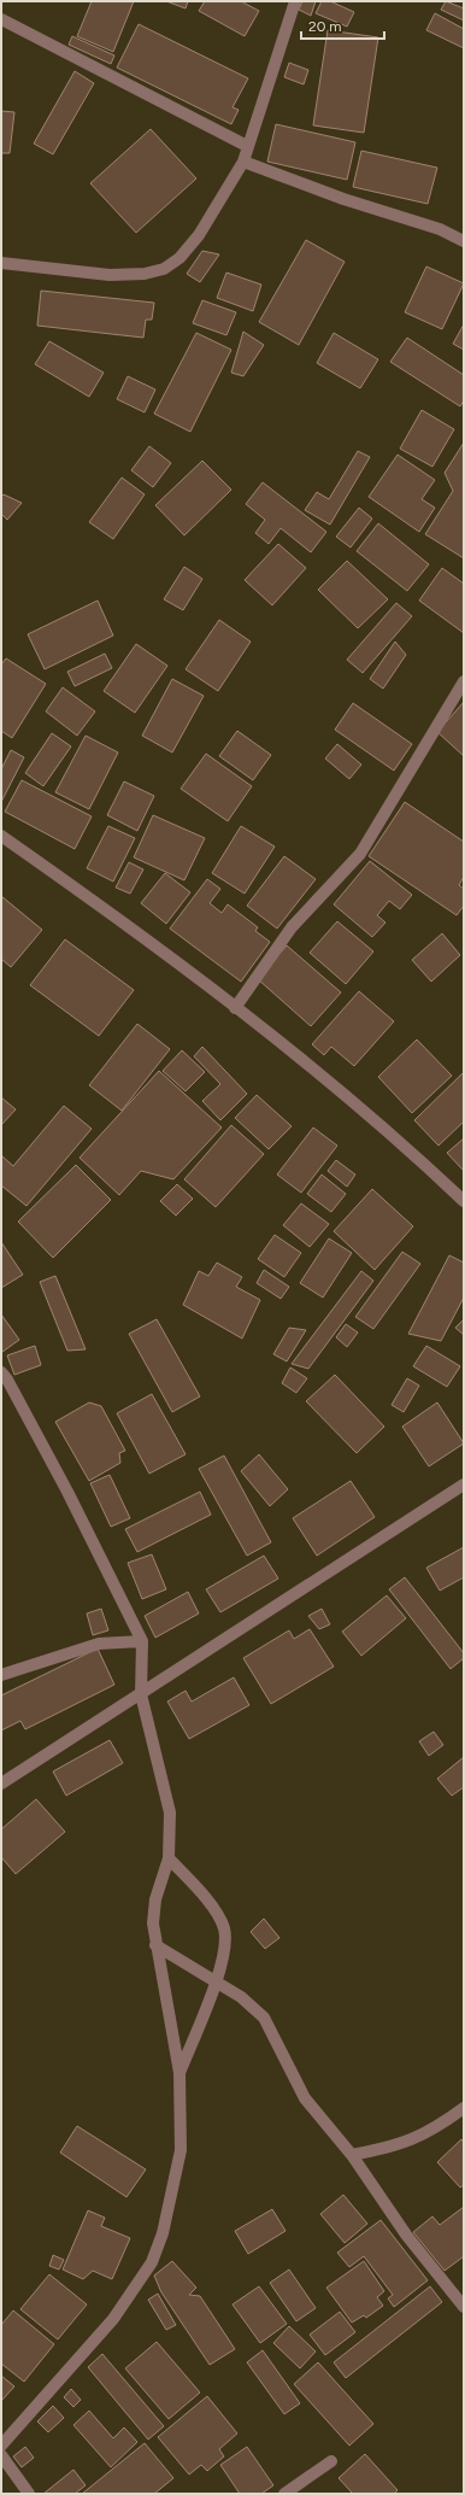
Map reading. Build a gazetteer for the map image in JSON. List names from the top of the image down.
{
  "scale_bar": "20 m"
}
